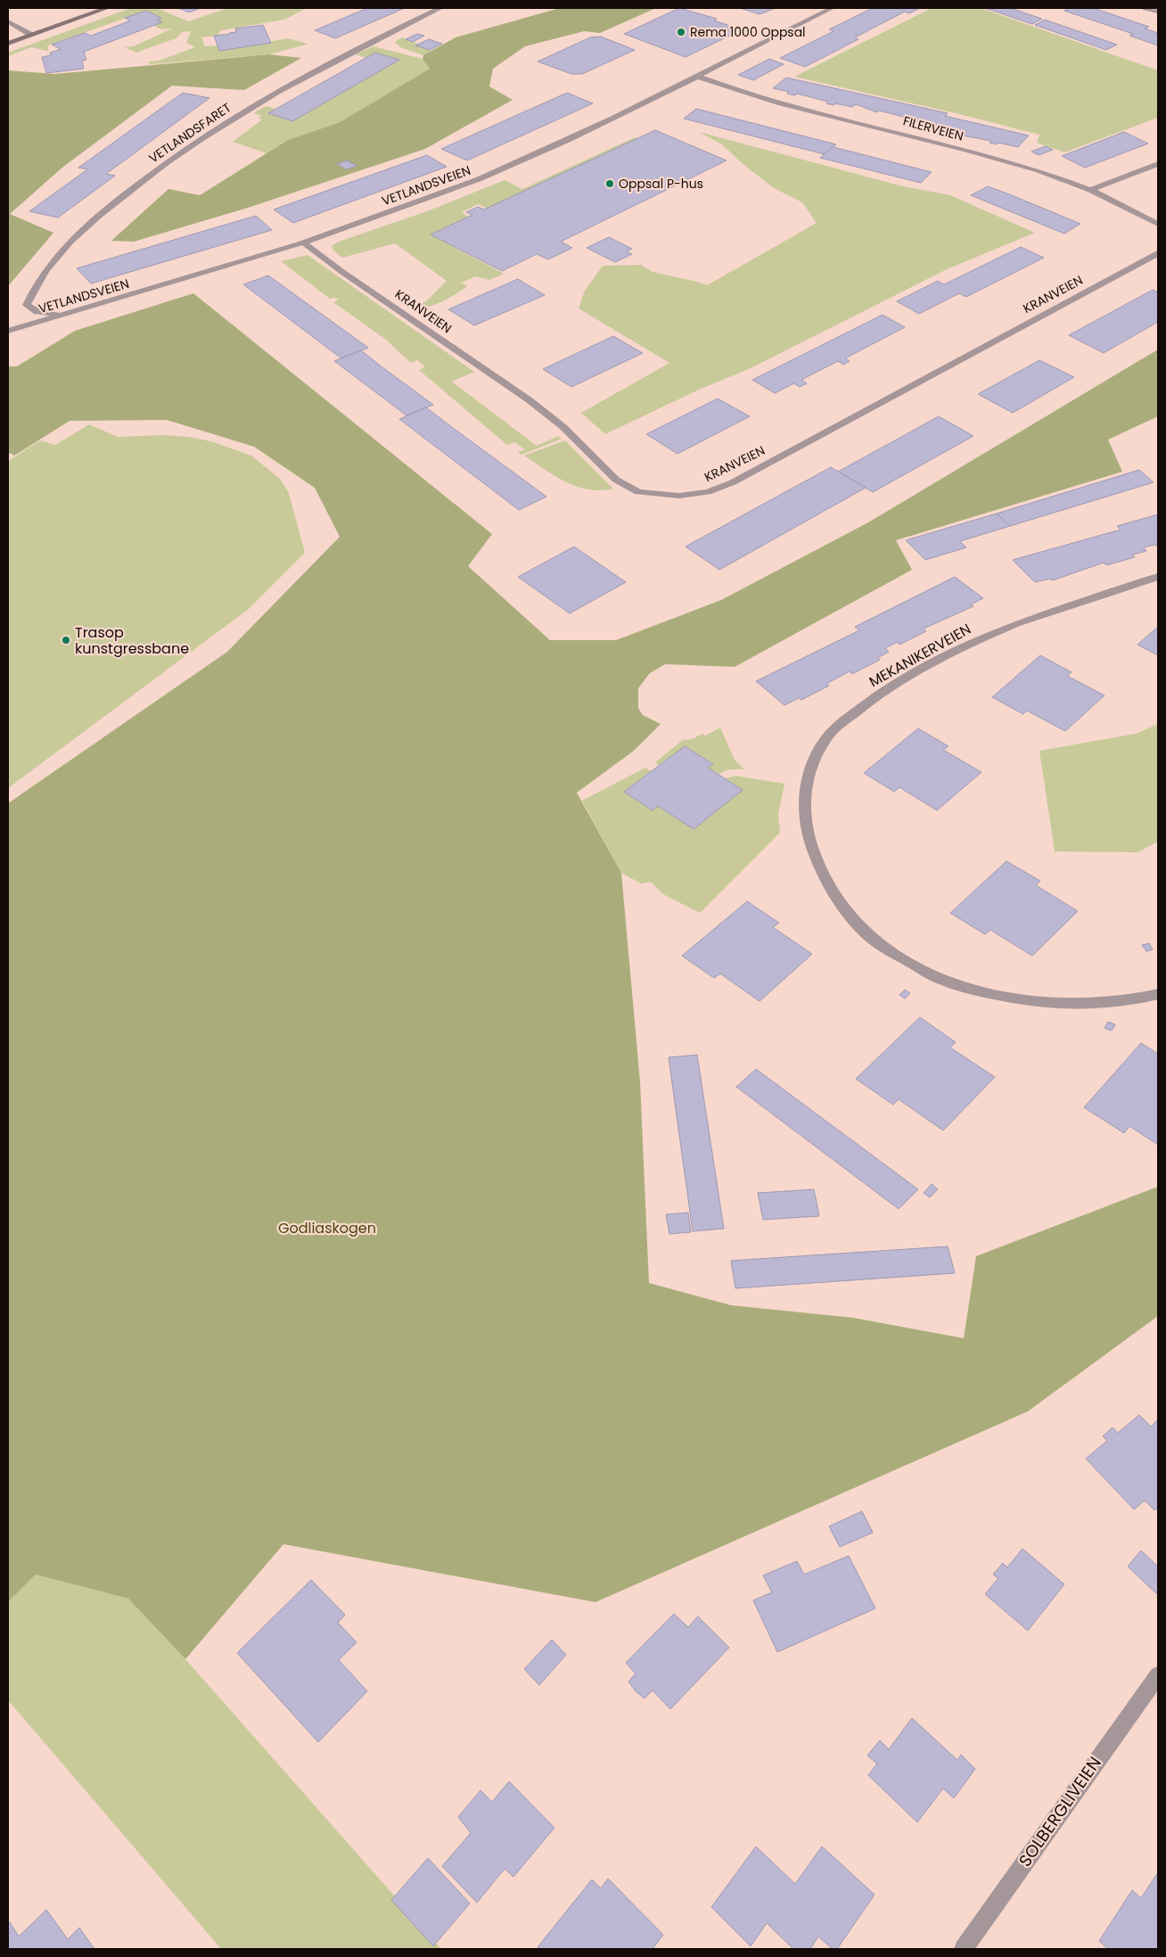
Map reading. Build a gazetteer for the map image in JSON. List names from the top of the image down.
{
  "streets": {
    "street": [
      "FILERVEIEN",
      "VETLANDSFARET",
      "VETLANDSVEIEN",
      "KRANVEIEN",
      "MEKANIKERVEIEN",
      "SOLBERGLIVEIEN"
    ]
  },
  "crossings": [
    ["FILERVEIEN", "VETLANDSVEIEN"],
    ["VETLANDSFARET", "VETLANDSVEIEN"],
    ["VETLANDSVEIEN", "KRANVEIEN"]
  ],
  "parks": ["Godliaskogen"],
  "places": ["Rema 1000 Oppsal", "Oppsal P-hus", "Trasop kunstgressbane"]
}
